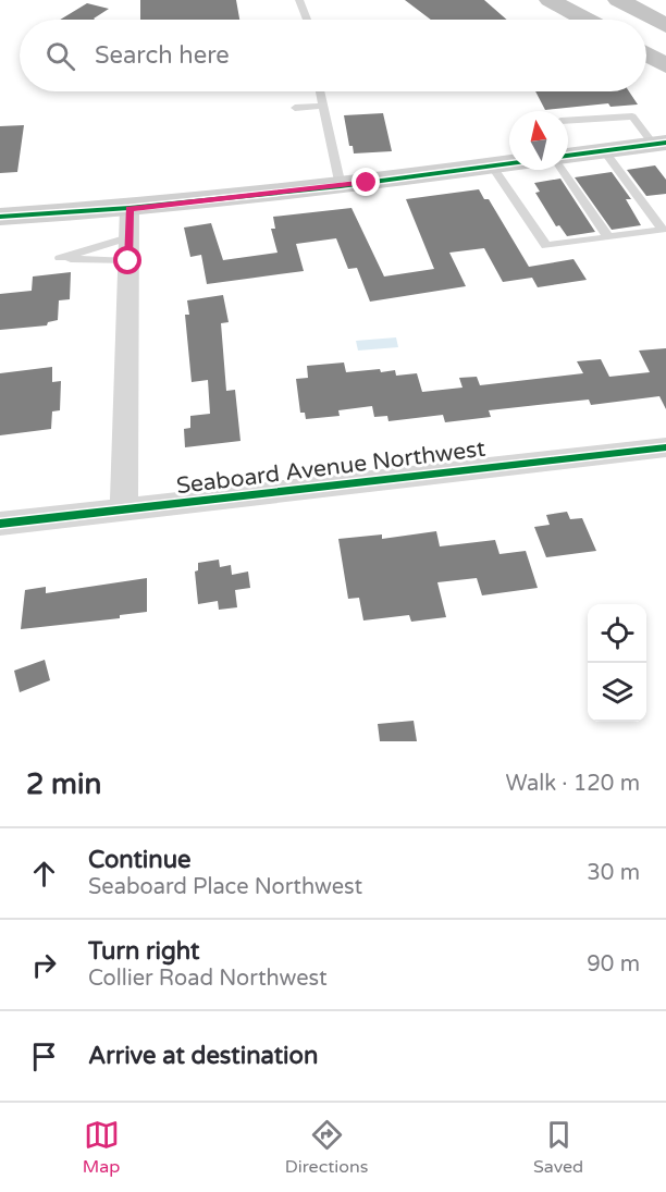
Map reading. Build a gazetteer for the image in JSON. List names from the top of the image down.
{
  "streets": {
    "street": ["Seaboard Avenue Northwest"]
  },
  "north": "top",
  "page": {
    "search": "Search here",
    "heading": ["2 min", "Walk · 120 m"],
    "list": [
      ["Continue", "Seaboard Place Northwest", "30 m"],
      ["Turn right", "Collier Road Northwest", "90 m"],
      "Arrive at destination"
    ],
    "nav": ["Map", "Directions", "Saved"]
  }
}
